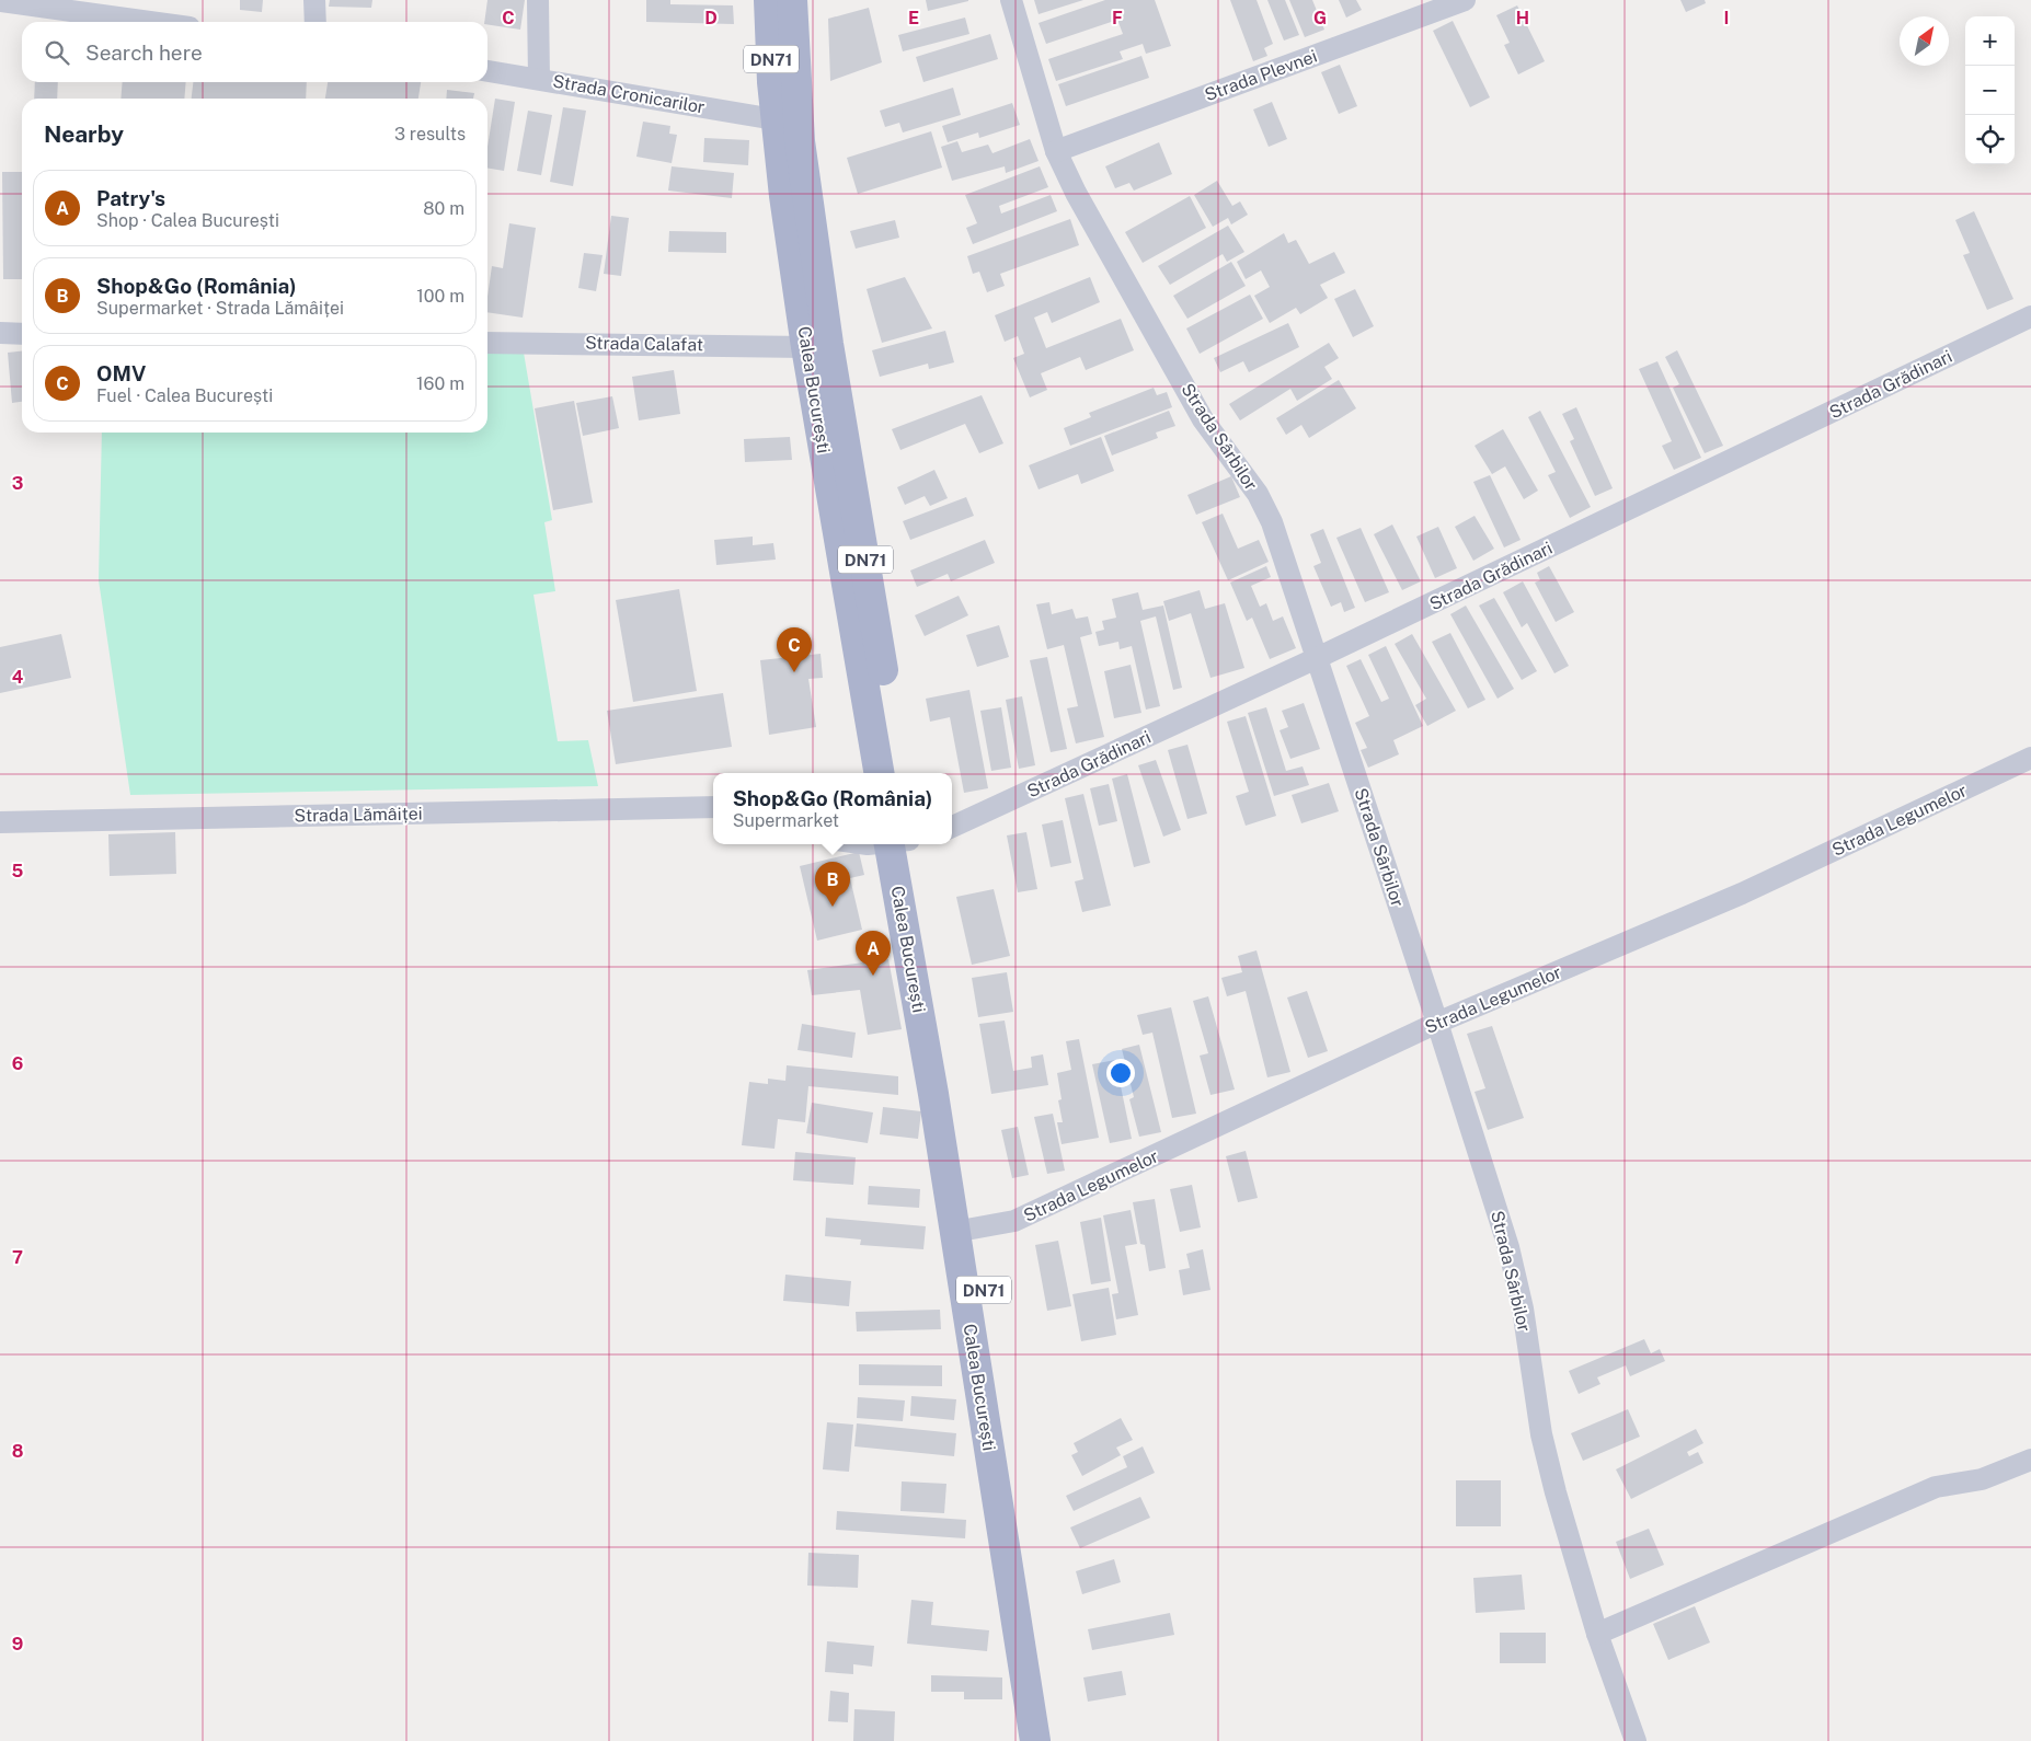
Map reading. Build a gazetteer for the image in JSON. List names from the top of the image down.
{
  "streets": {
    "main road": ["DN71", "Calea București"],
    "street": [
      "Strada Plevnei",
      "Strada Cronicarilor",
      "Strada Calafat",
      "Strada Grădinari",
      "Strada Sârbilor",
      "Strada Lămâiței",
      "Strada Legumelor"
    ]
  },
  "crossings": [
    ["Strada Plevnei", "Strada Sârbilor"],
    ["Strada Cronicarilor", "Calea București"],
    ["Strada Calafat", "Calea București"],
    ["Strada Grădinari", "Strada Sârbilor"],
    ["Calea București", "Strada Legumelor"],
    ["Strada Sârbilor", "Strada Legumelor"]
  ],
  "north": "top right",
  "page": {
    "map_buttons": ["+", "−"],
    "search": "Search here",
    "heading": ["Nearby", "3 results"],
    "list": [
      {
        "mark": "A",
        "name": "Patry's",
        "note": "Shop · Calea București",
        "value": "80 m"
      },
      {
        "mark": "B",
        "name": "Shop&Go (România)",
        "note": "Supermarket · Strada Lămâiței",
        "value": "100 m"
      },
      {
        "mark": "C",
        "name": "OMV",
        "note": "Fuel · Calea București",
        "value": "160 m"
      }
    ],
    "pins": ["C", "B", "A"],
    "popup": ["Shop&Go (România)", "Supermarket"]
  },
  "grid": {
    "columns": [
      "C",
      "D",
      "E",
      "F",
      "G",
      "H",
      "I"
    ],
    "rows": [
      "3",
      "4",
      "5",
      "6",
      "7",
      "8",
      "9"
    ]
  }
}
